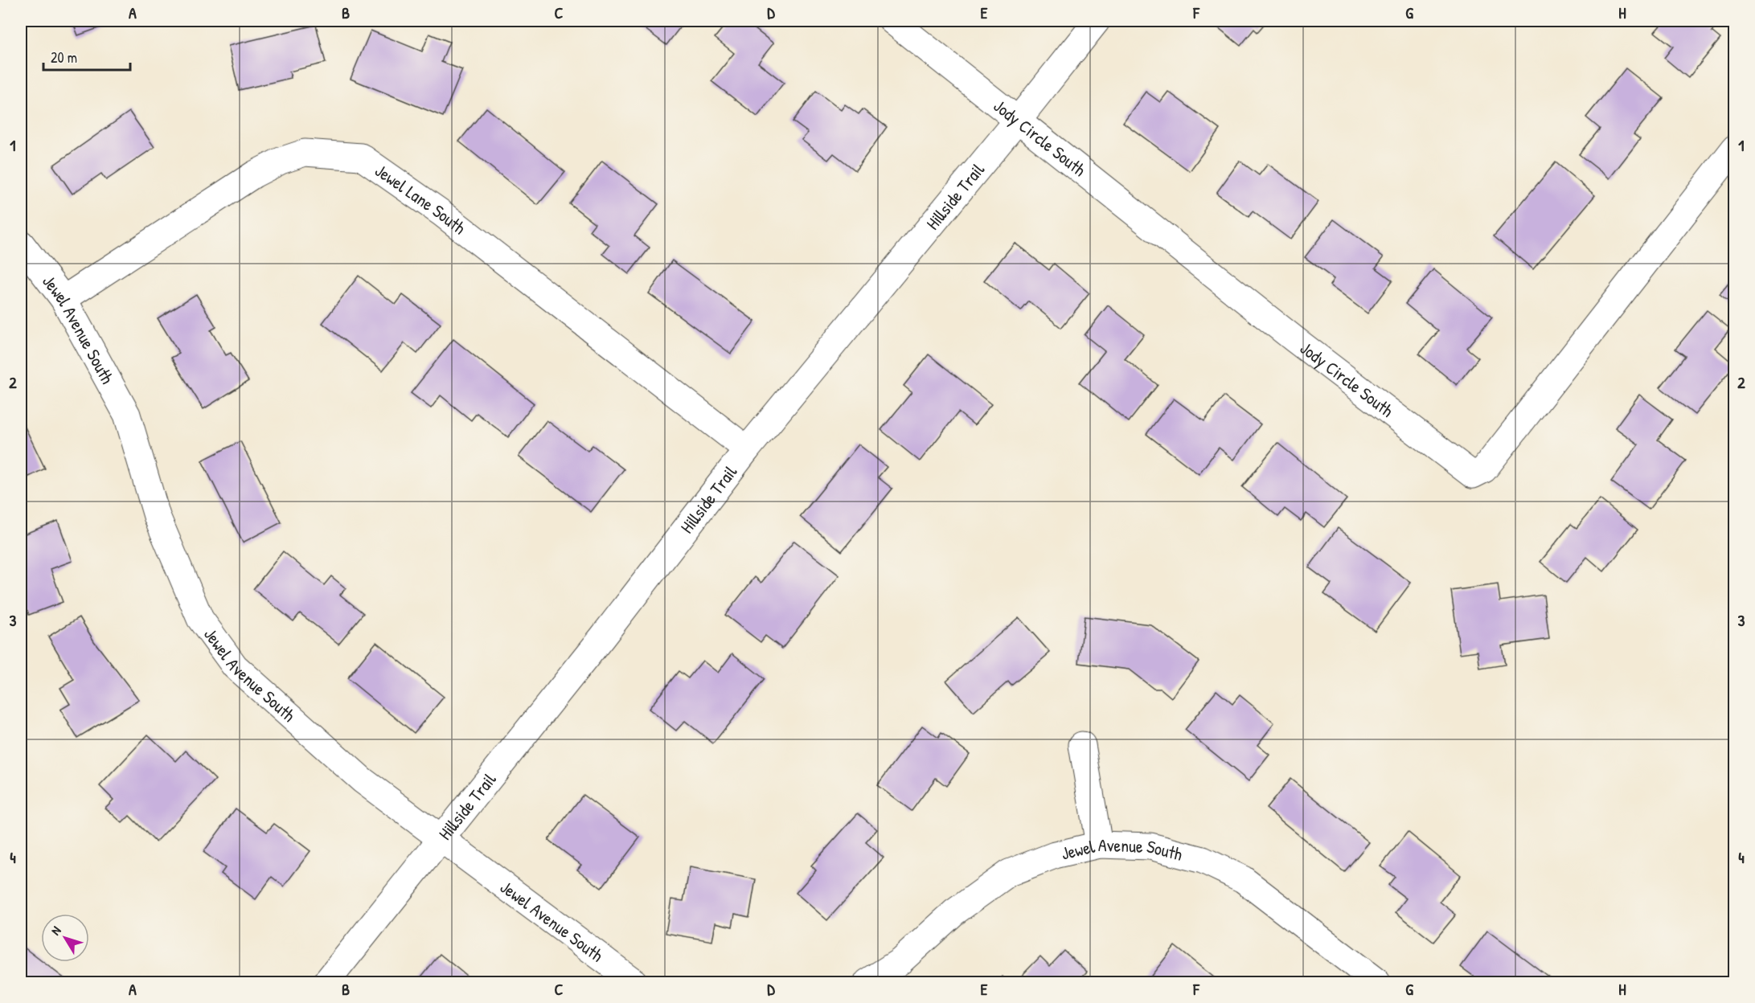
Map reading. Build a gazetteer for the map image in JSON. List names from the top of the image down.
{
  "streets": {
    "street": [
      "Jody Circle South",
      "Hillside Trail",
      "Jewel Lane South",
      "Jewel Avenue South"
    ]
  },
  "crossings": [
    ["Jody Circle South", "Hillside Trail"],
    ["Hillside Trail", "Jewel Lane South"],
    ["Hillside Trail", "Jewel Avenue South"],
    ["Jewel Lane South", "Jewel Avenue South"]
  ],
  "scale_bar": "20 m",
  "north": "top left",
  "grid": {
    "columns": [
      "A",
      "B",
      "C",
      "D",
      "E",
      "F",
      "G",
      "H"
    ],
    "rows": [
      "1",
      "2",
      "3",
      "4"
    ]
  }
}
